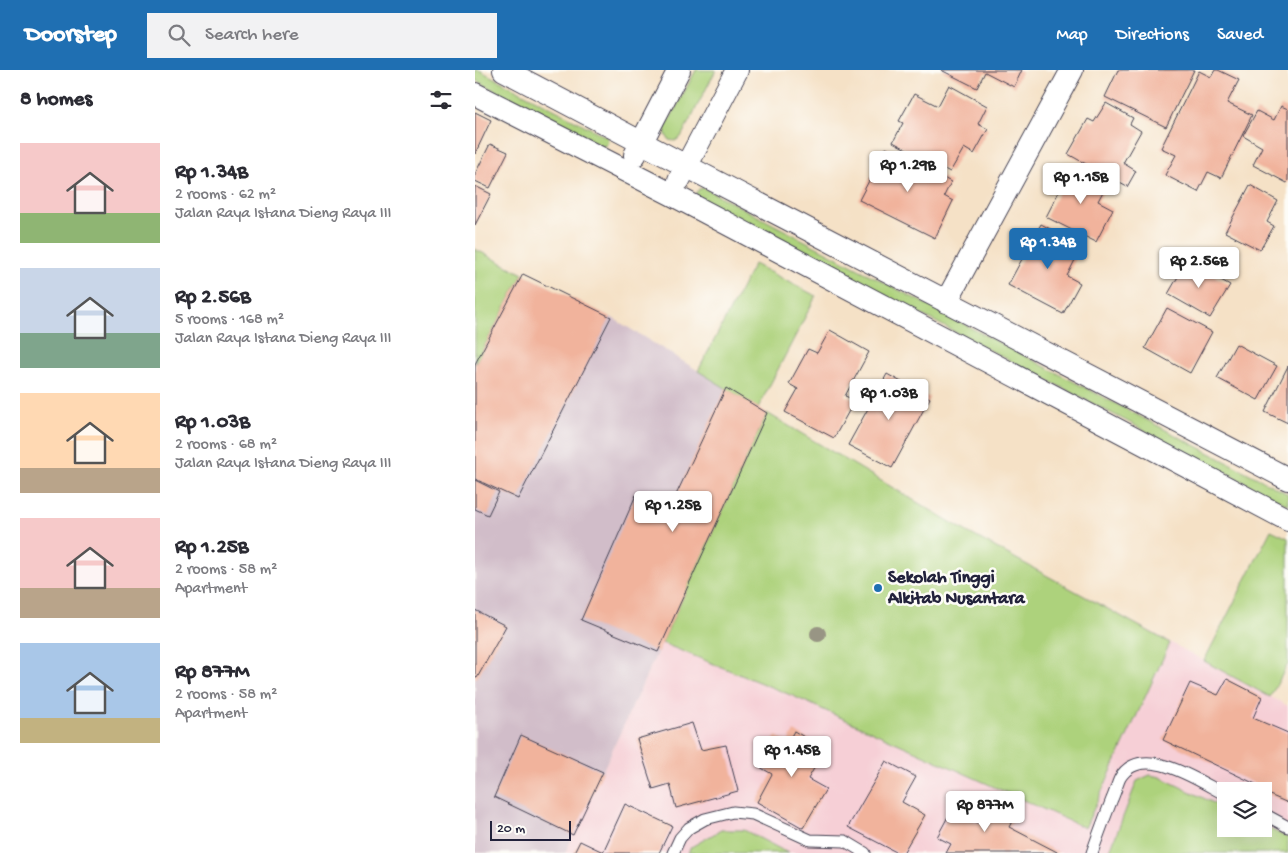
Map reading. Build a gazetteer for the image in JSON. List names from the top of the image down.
{
  "places": ["Sekolah Tinggi Alkitab Nusantara"],
  "scale_bar": "20 m",
  "page": {
    "header": "Doorstep",
    "search": "Search here",
    "nav": ["Map", "Directions", "Saved"],
    "heading": "8 homes",
    "list": [
      {
        "name": "Rp 1.34B",
        "note": "2 rooms · 62 m² · Jalan Raya Istana Dieng Raya III"
      },
      {
        "name": "Rp 2.56B",
        "note": "5 rooms · 168 m² · Jalan Raya Istana Dieng Raya III"
      },
      {
        "name": "Rp 1.03B",
        "note": "2 rooms · 68 m² · Jalan Raya Istana Dieng Raya III"
      },
      {
        "name": "Rp 1.25B",
        "note": "2 rooms · 58 m² · Apartment"
      },
      {
        "name": "Rp 877M",
        "note": "2 rooms · 58 m² · Apartment"
      }
    ],
    "price": [
      "Rp 1.29B",
      "Rp 1.15B",
      "Rp 1.34B",
      "Rp 2.56B",
      "Rp 1.03B",
      "Rp 1.25B",
      "Rp 1.45B",
      "Rp 877M"
    ],
    "scale": "20 m"
  }
}
